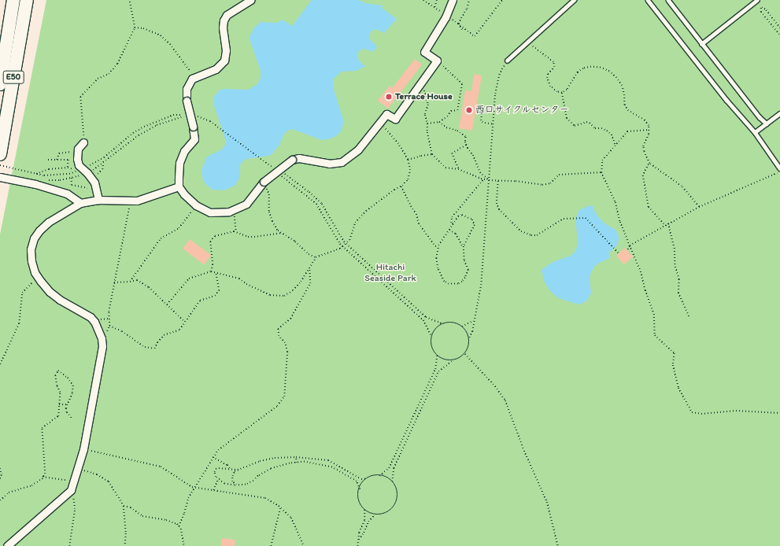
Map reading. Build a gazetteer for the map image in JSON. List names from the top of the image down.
{
  "streets": {
    "highway": ["E50"]
  },
  "parks": ["Hitachi Seaside Park"],
  "places": ["Terrace House", "西口サイクルセンター"]
}
